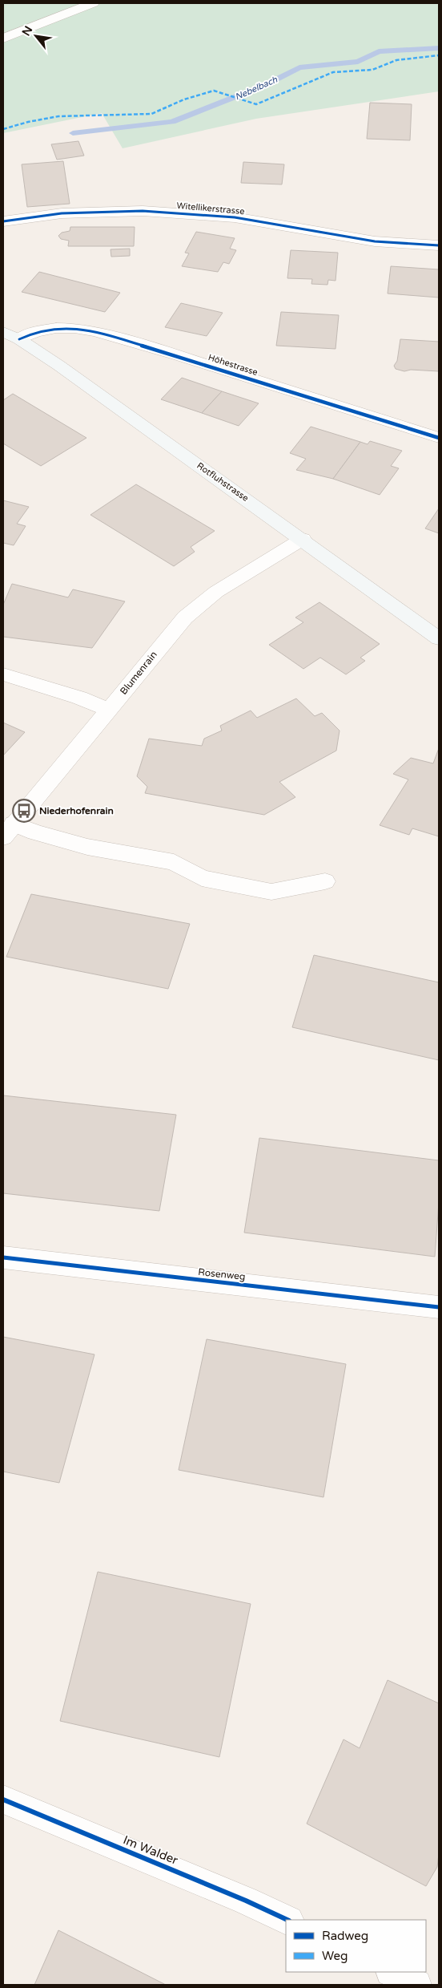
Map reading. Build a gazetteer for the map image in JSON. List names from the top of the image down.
{
  "streets": {
    "main road": ["Rotfluhstrasse"],
    "street": [
      "Witellikerstrasse",
      "Höhestrasse",
      "Blumenrain",
      "Rosenweg",
      "Im Walder"
    ]
  },
  "crossings": [
    ["Höhestrasse", "Rotfluhstrasse"],
    ["Rotfluhstrasse", "Blumenrain"]
  ],
  "water": ["Nebelbach"],
  "places": {
    "bus stop": ["Niederhofenrain"]
  },
  "legend": ["Radweg", "Weg"],
  "north": "top left"
}
